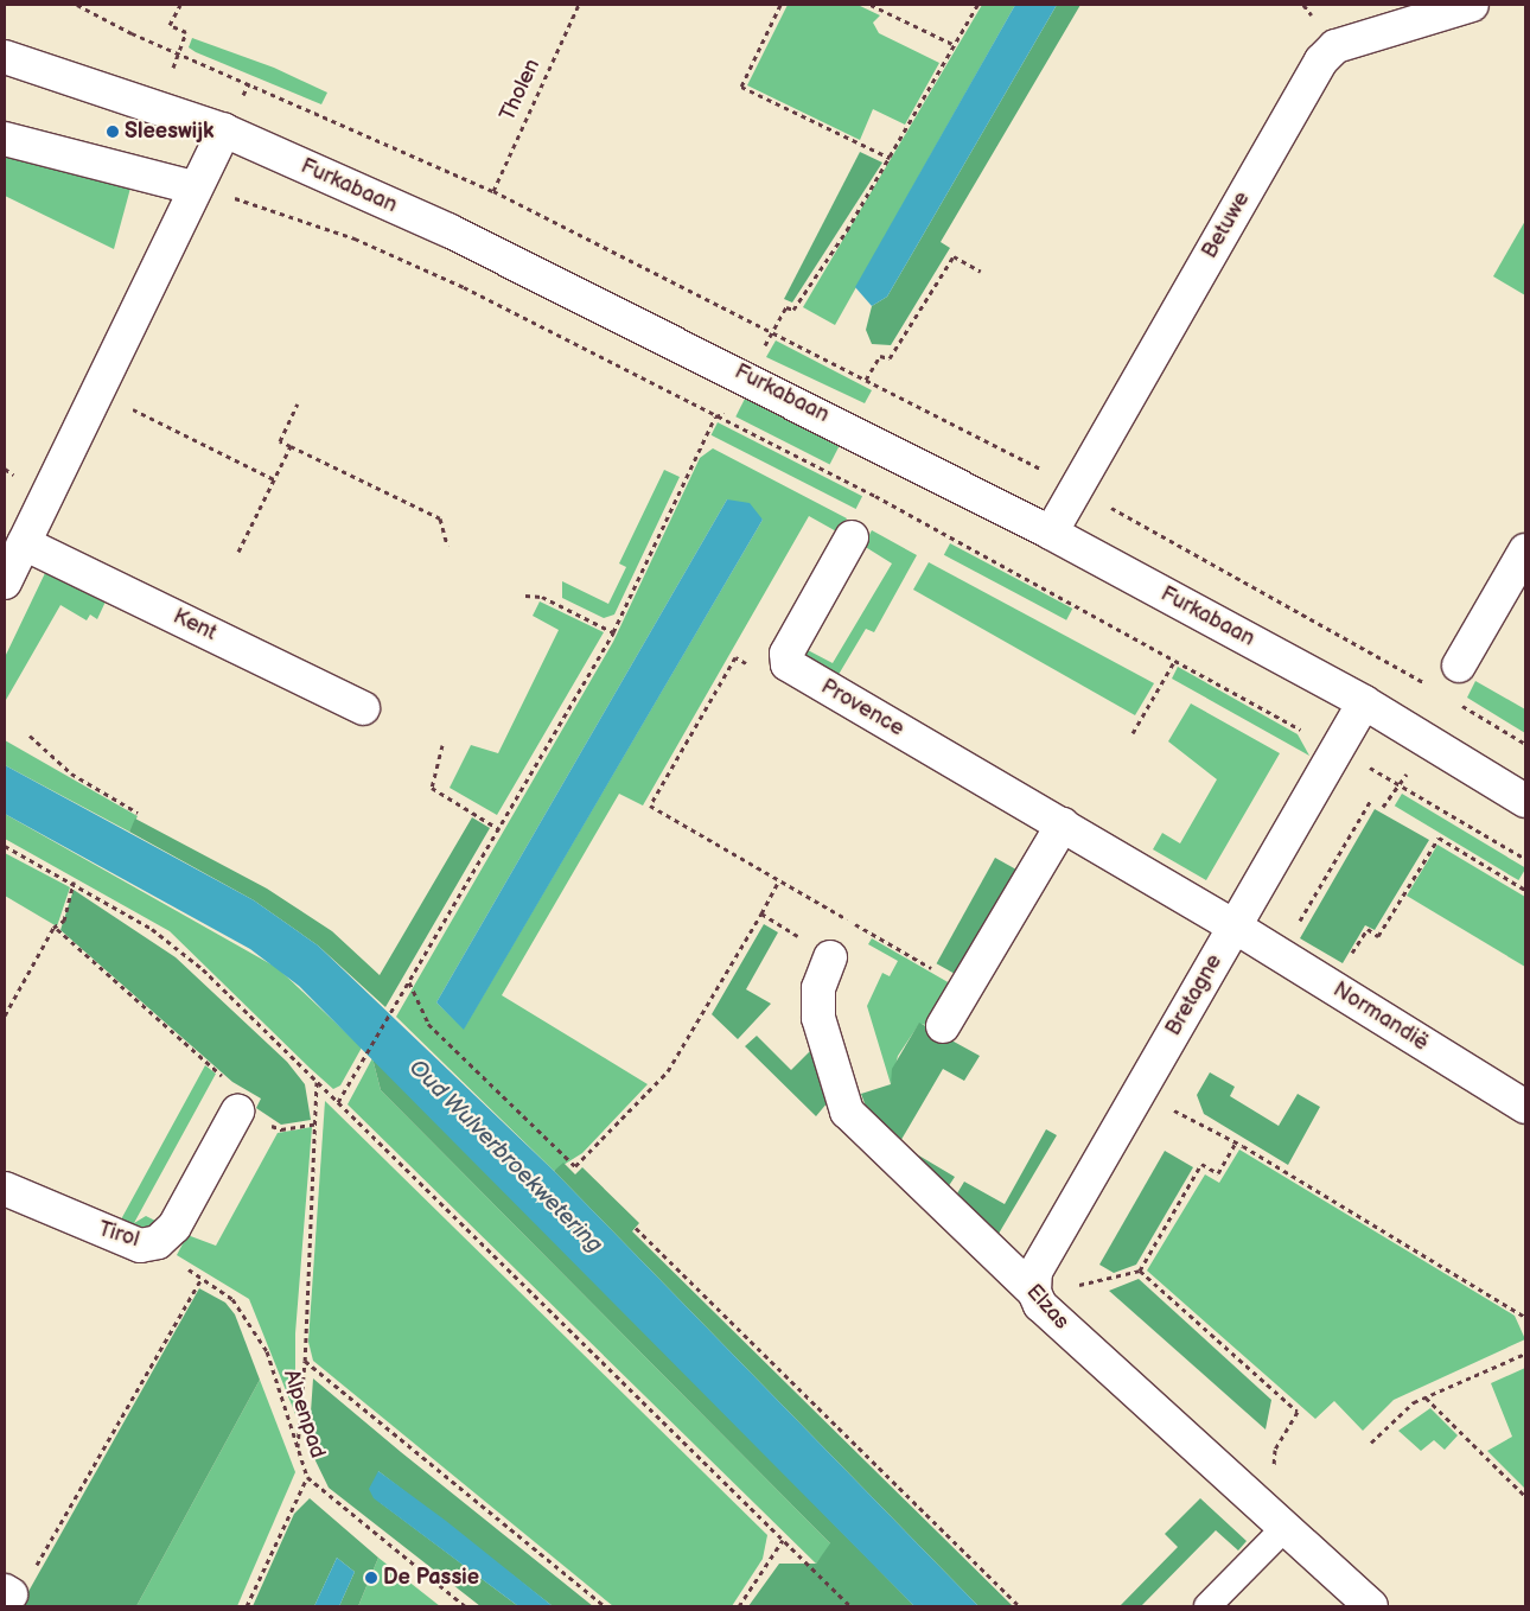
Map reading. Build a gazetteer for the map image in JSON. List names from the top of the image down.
{
  "streets": {
    "street": [
      "Furkabaan",
      "Betuwe",
      "Kent",
      "Provence",
      "Bretagne",
      "Normandië",
      "Tirol",
      "Elzas"
    ],
    "path": ["Tholen", "Alpenpad"]
  },
  "crossings": [
    ["Furkabaan", "Betuwe"],
    ["Furkabaan", "Bretagne"],
    ["Provence", "Bretagne"],
    ["Provence", "Normandië"],
    ["Bretagne", "Normandië"],
    ["Bretagne", "Elzas"],
    ["Tirol", "Alpenpad"]
  ],
  "water": ["Oud Wulverbroekwetering"],
  "places": ["Sleeswijk", "De Passie"]
}
